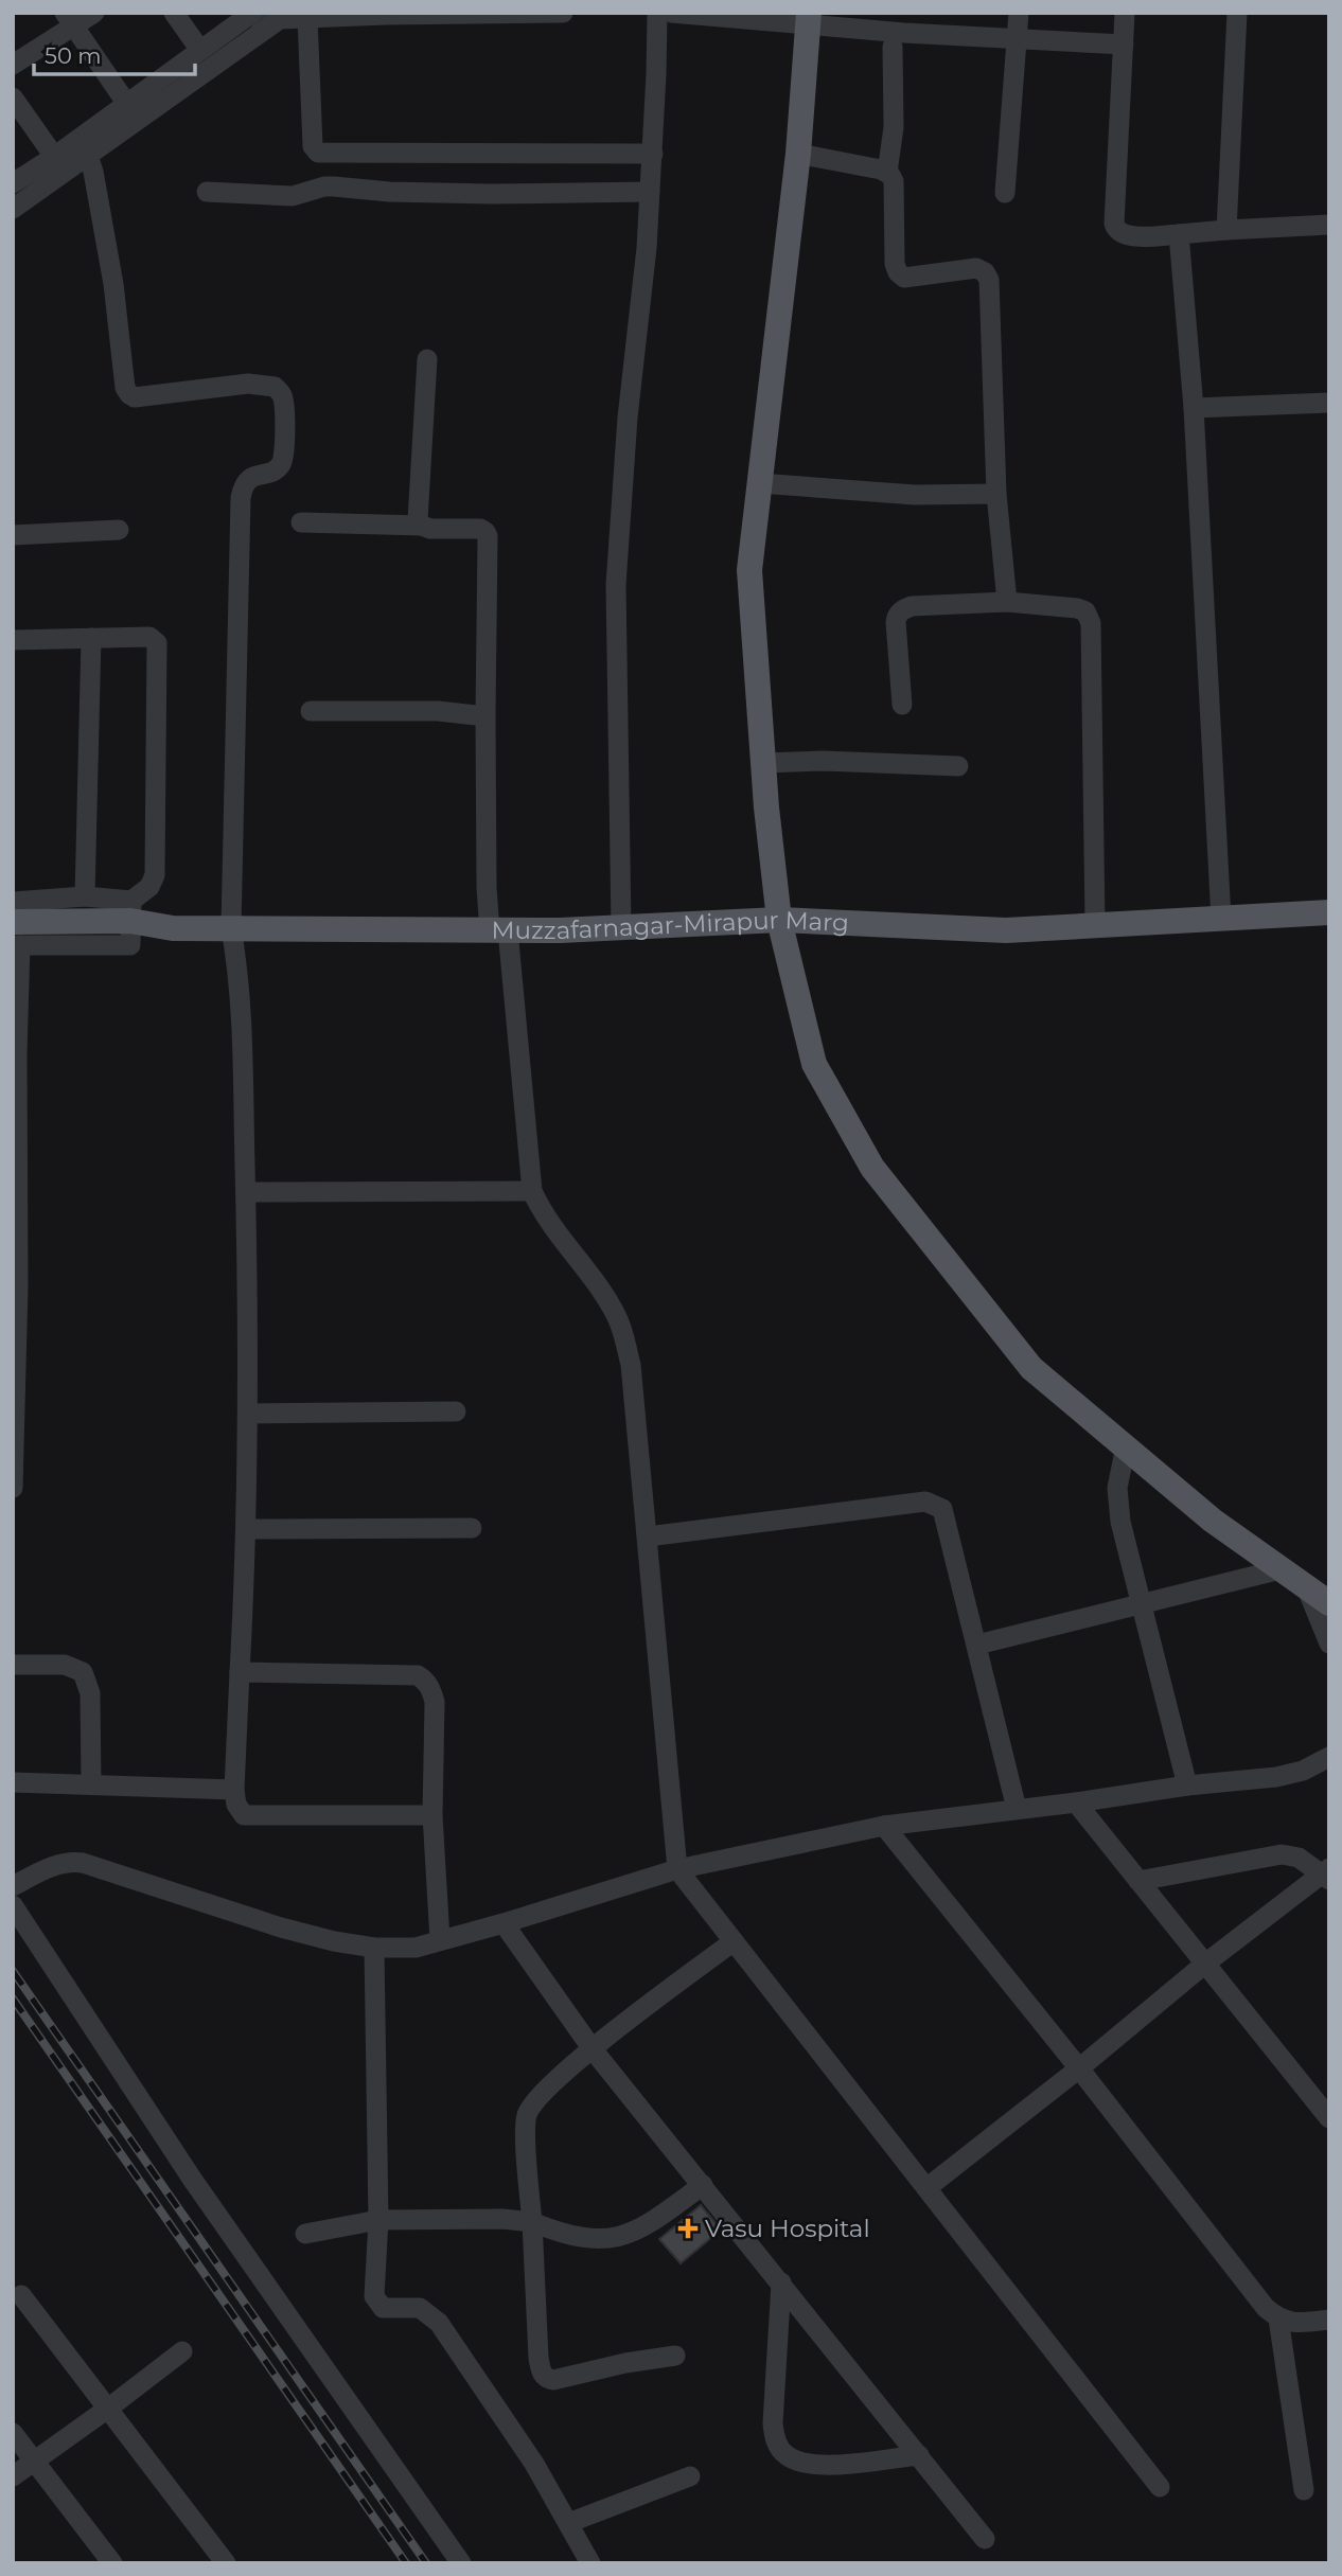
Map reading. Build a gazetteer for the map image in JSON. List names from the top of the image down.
{
  "streets": {
    "main road": ["Muzzafarnagar-Mirapur Marg"]
  },
  "places": {
    "health": ["Vasu Hospital"]
  },
  "scale_bar": "50 m"
}
